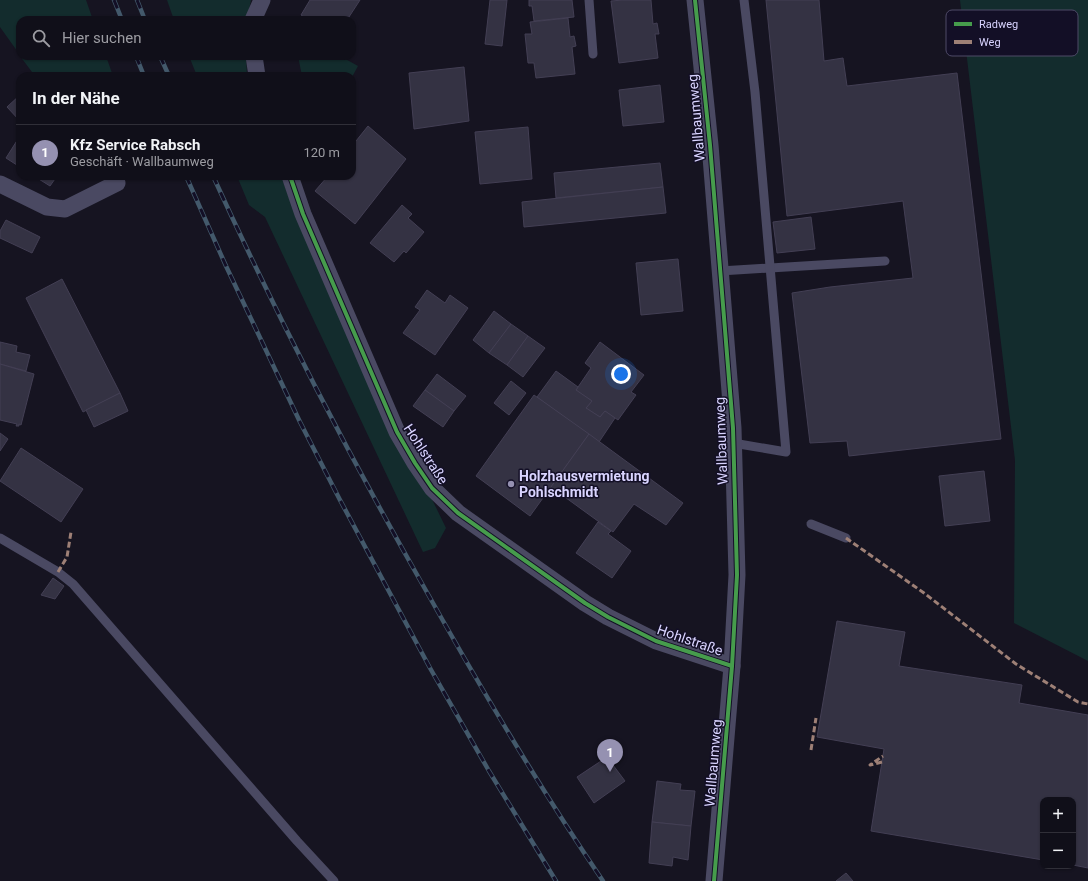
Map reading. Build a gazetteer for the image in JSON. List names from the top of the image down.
{
  "streets": {
    "street": ["Wallbaumweg", "Hohlstraße"]
  },
  "crossings": [
    ["Wallbaumweg", "Hohlstraße"]
  ],
  "places": ["Holzhausvermietung Pohlschmidt"],
  "legend": ["Radweg", "Weg"],
  "page": {
    "search": "Hier suchen",
    "heading": "In der Nähe",
    "list": [
      {
        "mark": "1",
        "name": "Kfz Service Rabsch",
        "note": "Geschäft · Wallbaumweg",
        "value": "120 m"
      }
    ],
    "pins": "1",
    "map_buttons": ["+", "−"]
  }
}
